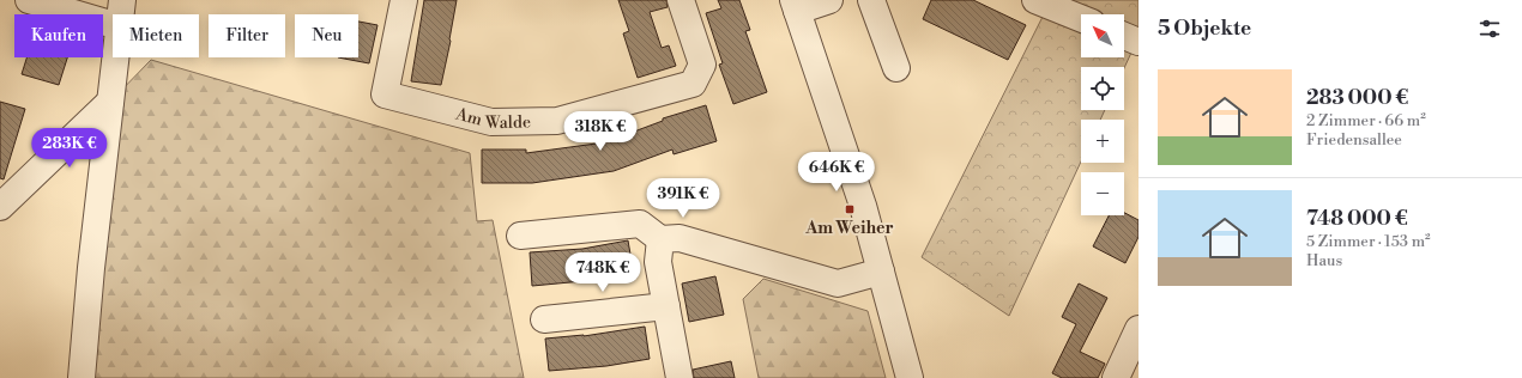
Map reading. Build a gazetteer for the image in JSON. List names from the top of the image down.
{
  "streets": {
    "street": ["Am Walde"]
  },
  "places": {
    "transit": ["Am Weiher"]
  },
  "north": "top left",
  "page": {
    "heading": "5 Objekte",
    "map_buttons": ["+", "−"],
    "chip": [
      "Kaufen",
      "Mieten",
      "Filter",
      "Neu"
    ],
    "list": [
      {
        "name": "283 000 €",
        "note": "2 Zimmer · 66 m² · Friedensallee"
      },
      {
        "name": "748 000 €",
        "note": "5 Zimmer · 153 m² · Haus"
      }
    ],
    "price": [
      "318K €",
      "283K €",
      "646K €",
      "391K €",
      "748K €"
    ]
  }
}
